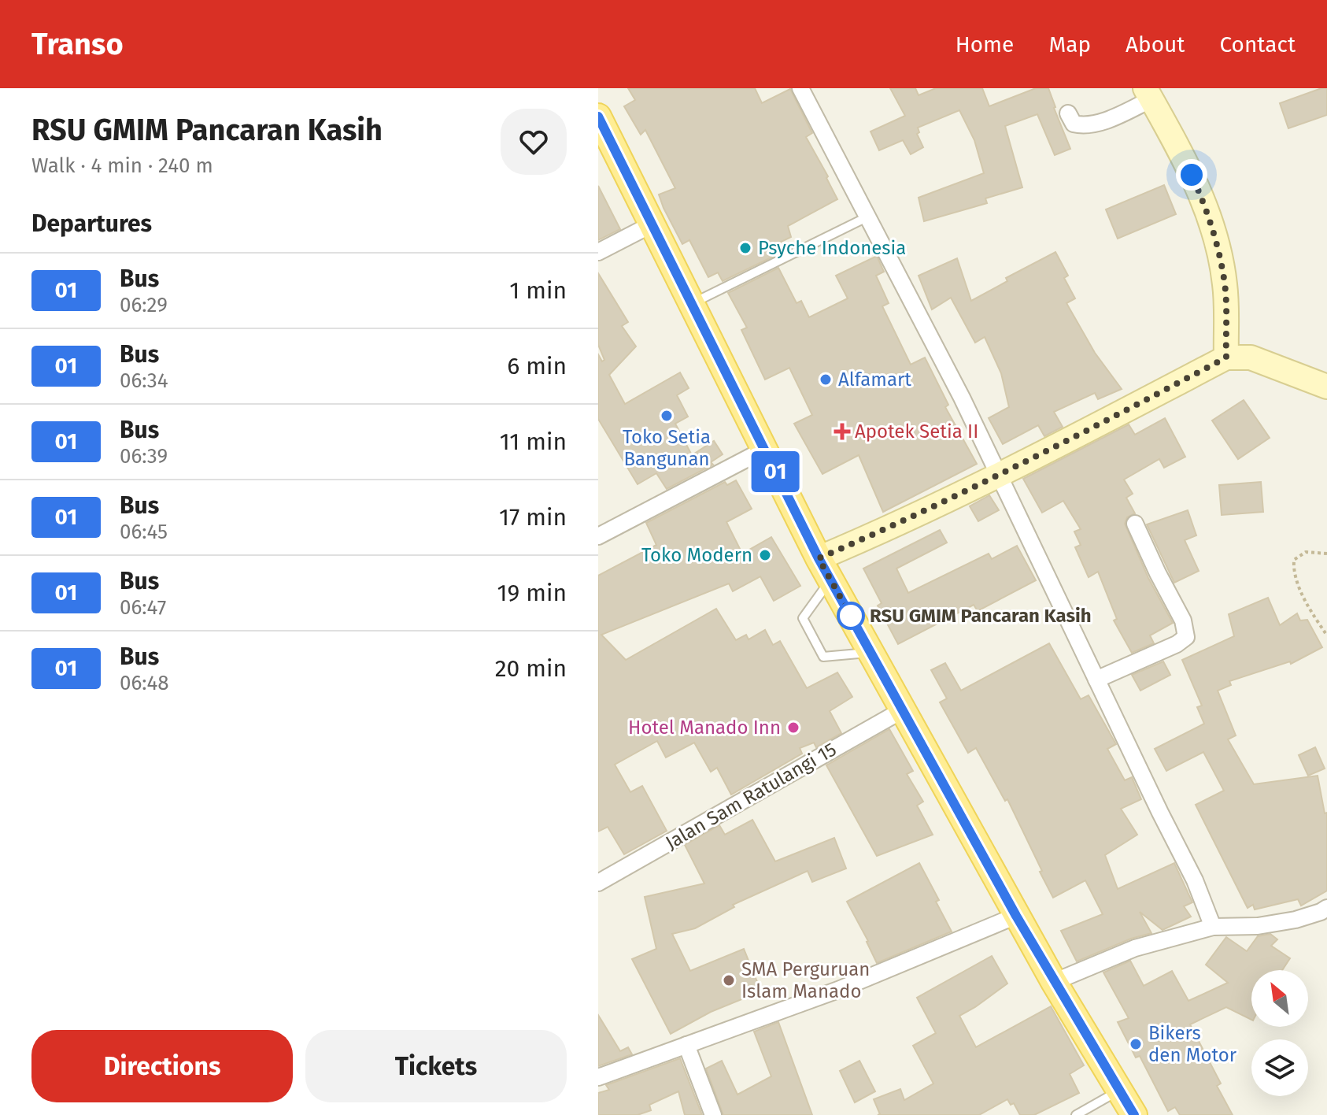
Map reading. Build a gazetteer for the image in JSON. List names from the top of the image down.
{
  "streets": {
    "street": ["Jalan Sam Ratulangi 15"]
  },
  "places": {
    "other": [
      "Psyche Indonesia",
      "Alfamart",
      "Toko Setia Bangunan",
      "Toko Modern",
      "RSU GMIM Pancaran Kasih",
      "Hotel Manado Inn",
      "SMA Perguruan Islam Manado",
      "Bikers den Motor"
    ],
    "health": ["Apotek Setia II"]
  },
  "lines": ["bus line 01"],
  "north": "top left",
  "page": {
    "header": "Transo",
    "nav": [
      "Home",
      "Map",
      "About",
      "Contact"
    ],
    "heading": [
      ["RSU GMIM Pancaran Kasih", "Walk · 4 min · 240 m"],
      "Departures"
    ],
    "on_map": "01",
    "list": [
      {
        "mark": "01",
        "name": "Bus",
        "note": "06:29",
        "value": "1 min"
      },
      {
        "mark": "01",
        "name": "Bus",
        "note": "06:34",
        "value": "6 min"
      },
      {
        "mark": "01",
        "name": "Bus",
        "note": "06:39",
        "value": "11 min"
      },
      {
        "mark": "01",
        "name": "Bus",
        "note": "06:45",
        "value": "17 min"
      },
      {
        "mark": "01",
        "name": "Bus",
        "note": "06:47",
        "value": "19 min"
      },
      {
        "mark": "01",
        "name": "Bus",
        "note": "06:48",
        "value": "20 min"
      }
    ],
    "buttons": ["Directions", "Tickets"]
  }
}
